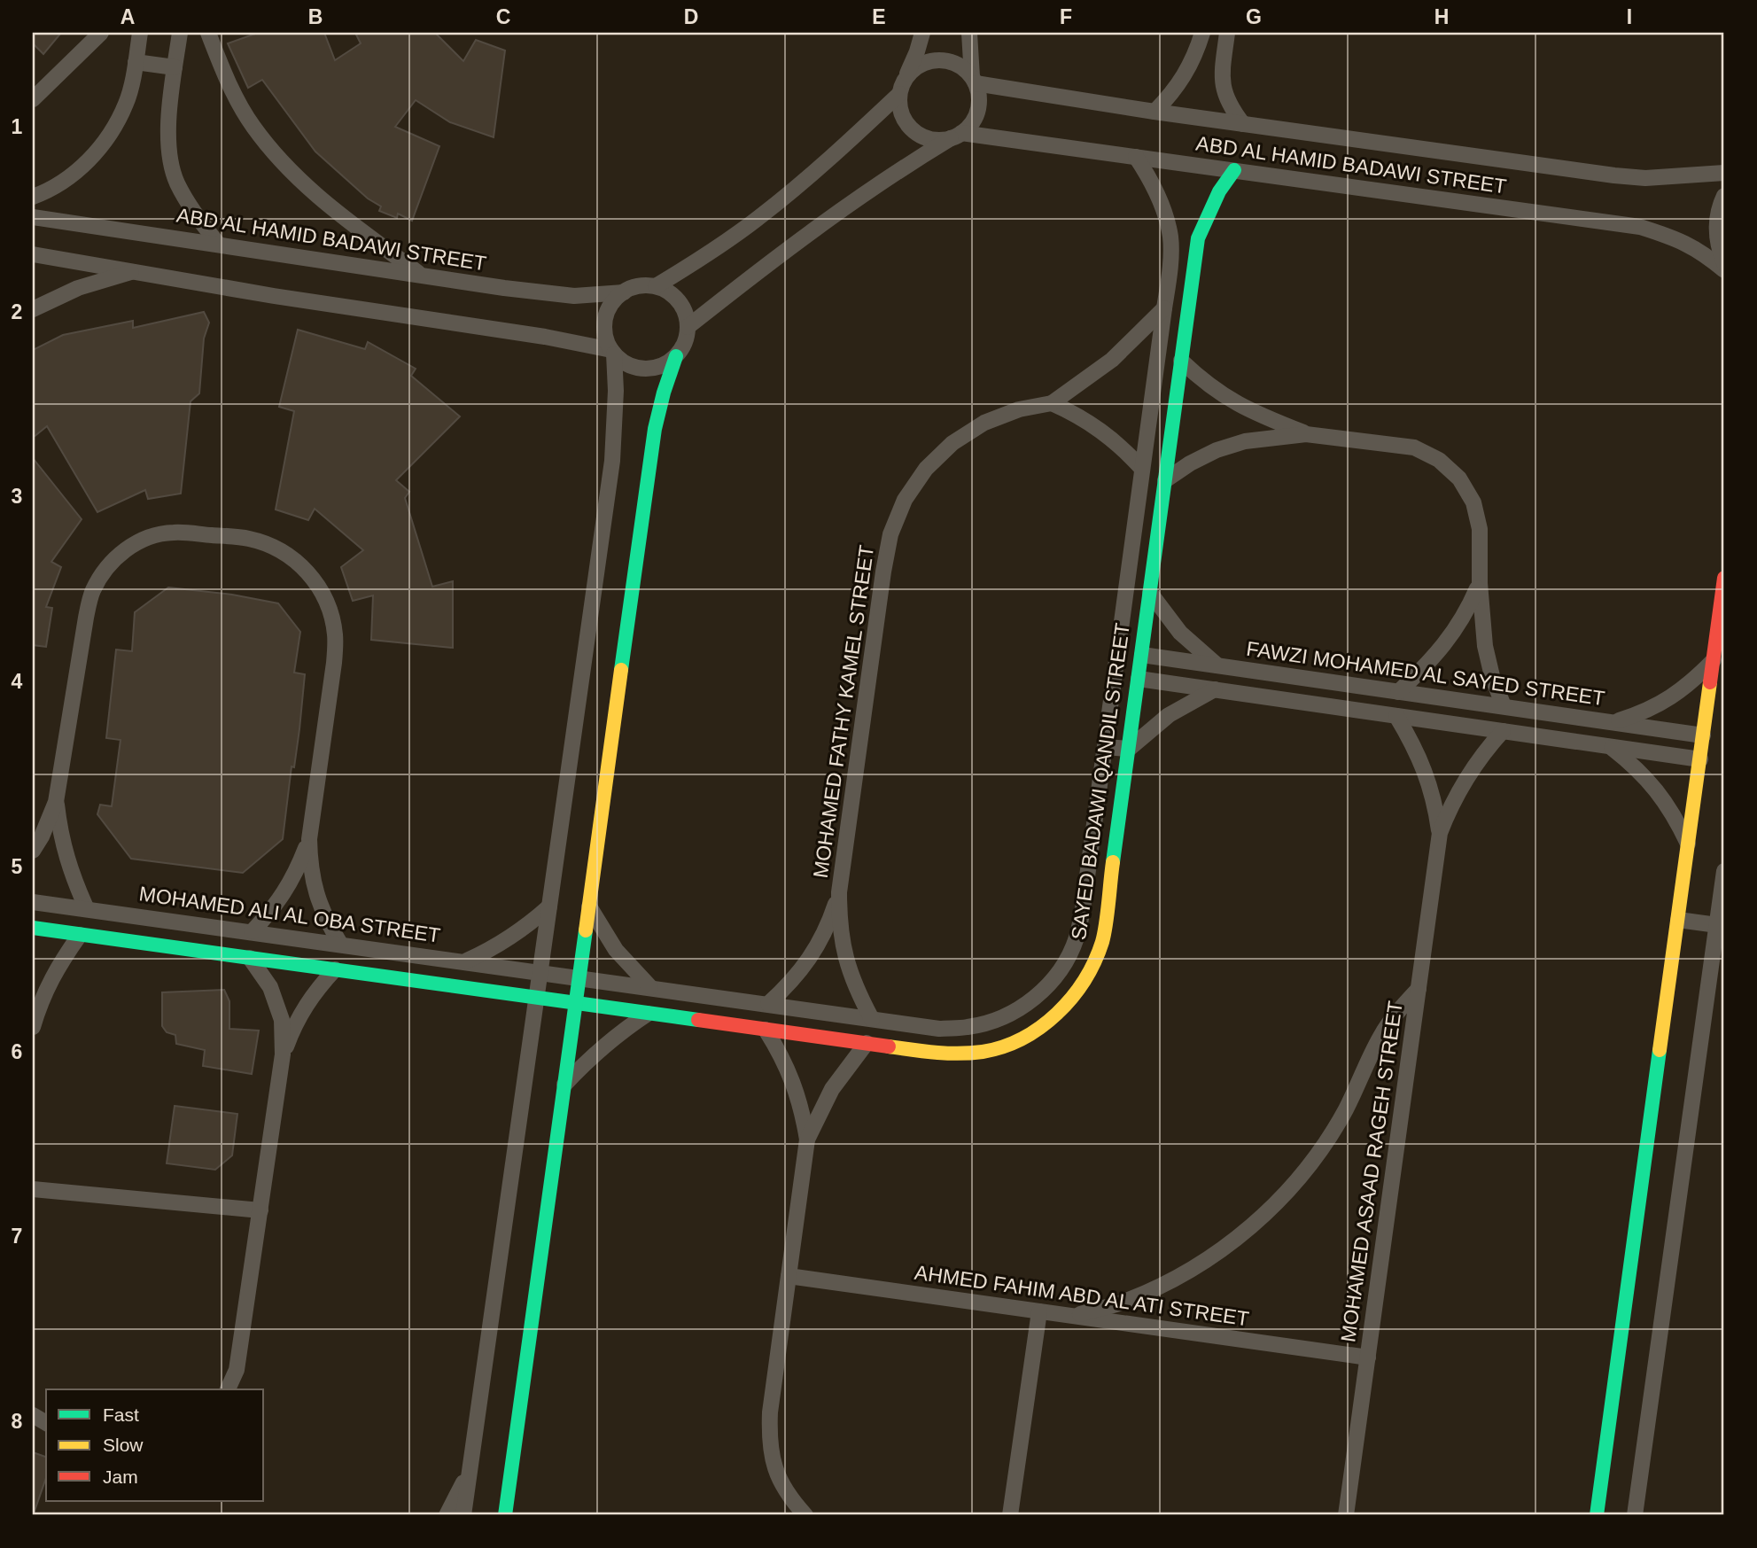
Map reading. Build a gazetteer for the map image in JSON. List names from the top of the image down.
{
  "streets": {
    "street": [
      "ABD AL HAMID BADAWI STREET",
      "FAWZI MOHAMED AL SAYED STREET",
      "MOHAMED FATHY KAMEL STREET",
      "SAYED BADAWI QANDIL STREET",
      "MOHAMED ALI AL OBA STREET",
      "MOHAMED ASAAD RAGEH STREET",
      "AHMED FAHIM ABD AL ATI STREET"
    ]
  },
  "crossings": [
    ["ABD AL HAMID BADAWI STREET", "SAYED BADAWI QANDIL STREET"],
    ["FAWZI MOHAMED AL SAYED STREET", "SAYED BADAWI QANDIL STREET"],
    ["MOHAMED FATHY KAMEL STREET", "SAYED BADAWI QANDIL STREET"],
    ["SAYED BADAWI QANDIL STREET", "MOHAMED ALI AL OBA STREET"],
    ["MOHAMED ASAAD RAGEH STREET", "AHMED FAHIM ABD AL ATI STREET"]
  ],
  "legend": ["Fast", "Slow", "Jam"],
  "grid": {
    "columns": [
      "A",
      "B",
      "C",
      "D",
      "E",
      "F",
      "G",
      "H",
      "I"
    ],
    "rows": [
      "1",
      "2",
      "3",
      "4",
      "5",
      "6",
      "7",
      "8"
    ]
  }
}
